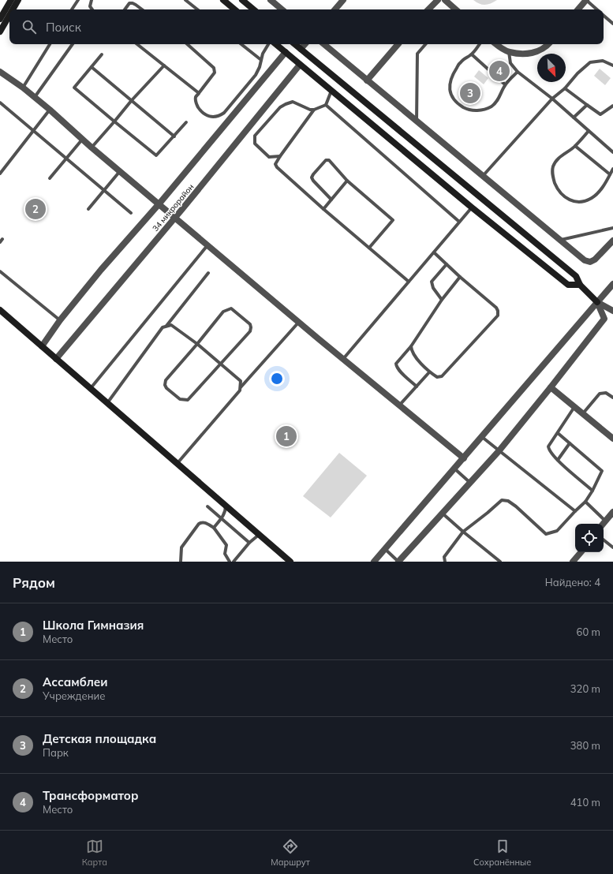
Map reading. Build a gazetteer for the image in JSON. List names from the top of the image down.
{
  "streets": {
    "street": ["34 микрорайон"]
  },
  "north": "bottom right",
  "page": {
    "search": "Поиск",
    "pins": [
      "4",
      "3",
      "2",
      "1"
    ],
    "heading": ["Рядом", "Найдено: 4"],
    "list": [
      {
        "mark": "1",
        "name": "Школа Гимназия",
        "note": "Место",
        "value": "60 m"
      },
      {
        "mark": "2",
        "name": "Ассамблеи",
        "note": "Учреждение",
        "value": "320 m"
      },
      {
        "mark": "3",
        "name": "Детская площадка",
        "note": "Парк",
        "value": "380 m"
      },
      {
        "mark": "4",
        "name": "Трансформатор",
        "note": "Место",
        "value": "410 m"
      }
    ],
    "nav": ["Карта", "Маршрут", "Сохранённые"]
  }
}
